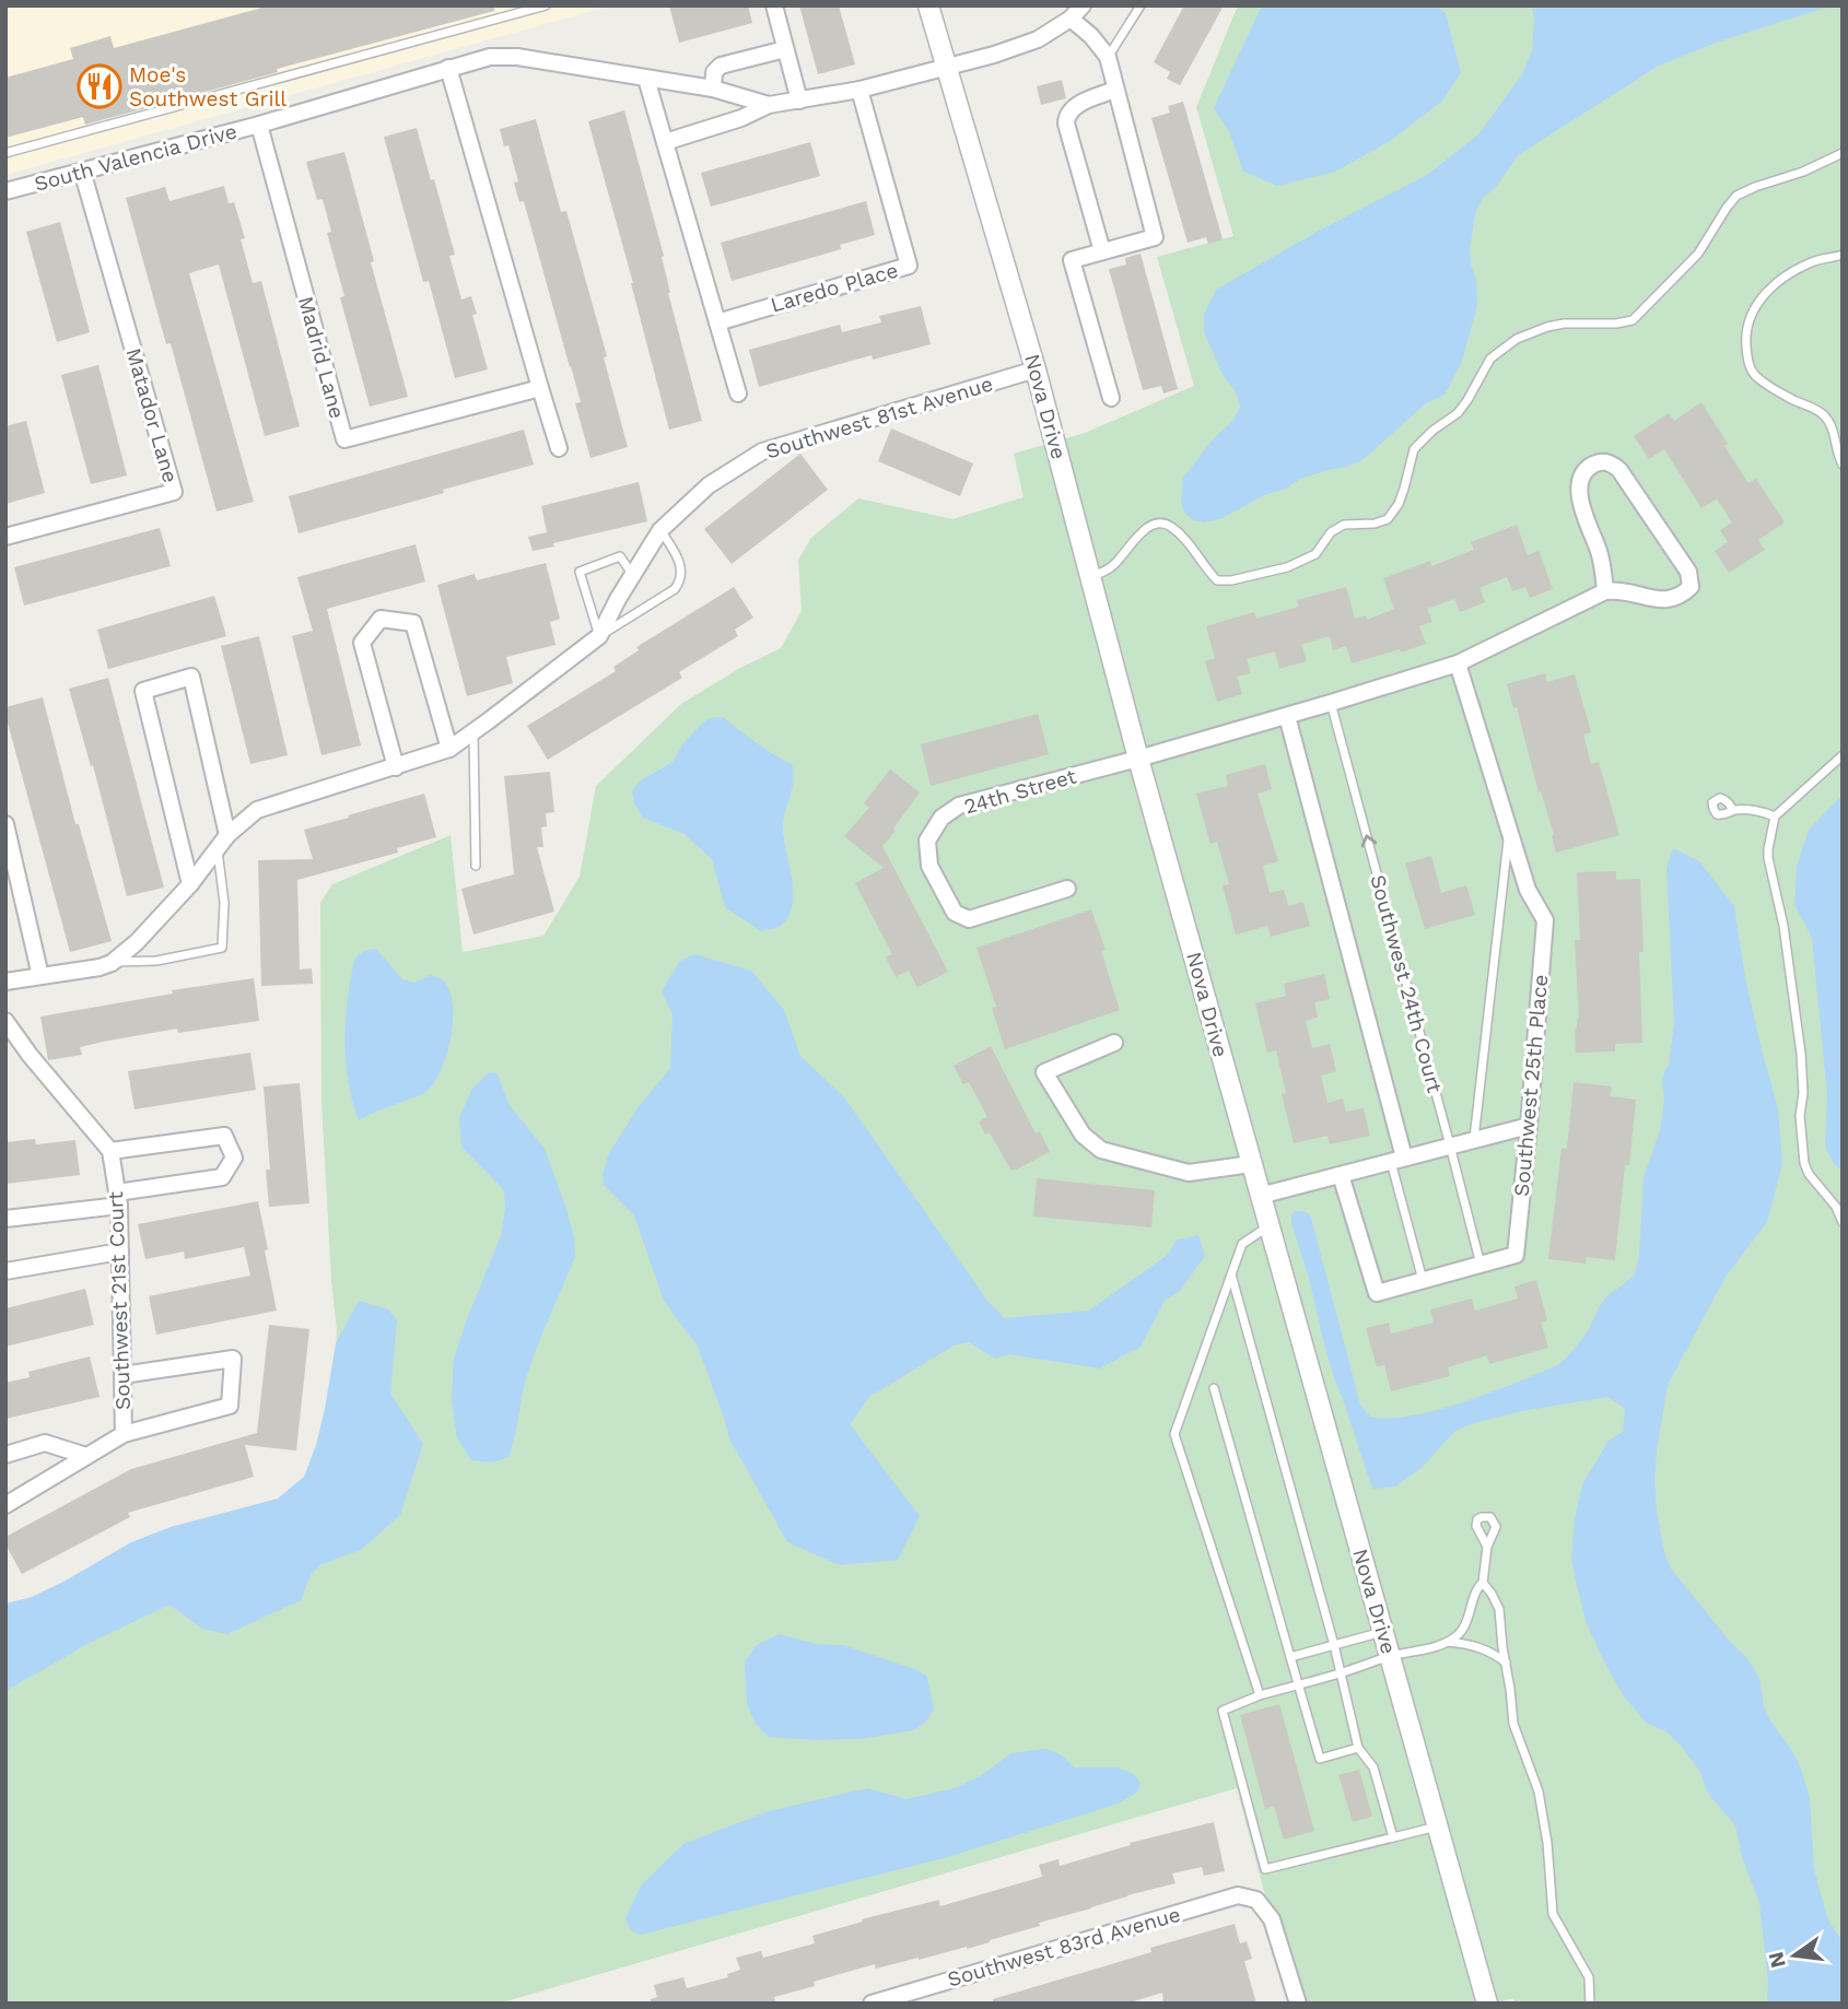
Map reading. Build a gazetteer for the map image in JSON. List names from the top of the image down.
{
  "streets": {
    "street": [
      "South Valencia Drive",
      "Laredo Place",
      "Madrid Lane",
      "Nova Drive",
      "Matador Lane",
      "Southwest 81st Avenue",
      "24th Street",
      "Southwest 25th Place",
      "Southwest 21st Court",
      "Southwest 83rd Avenue"
    ],
    "lane": ["Southwest 24th Court"]
  },
  "crossings": [
    ["South Valencia Drive", "Laredo Place"],
    ["South Valencia Drive", "Madrid Lane"],
    ["South Valencia Drive", "Nova Drive"],
    ["South Valencia Drive", "Matador Lane"],
    ["Nova Drive", "Southwest 81st Avenue"],
    ["Nova Drive", "24th Street"],
    ["Southwest 24th Court", "Southwest 25th Place"]
  ],
  "one_way": ["Southwest 24th Court"],
  "places": {
    "restaurant": ["Moe's Southwest Grill"]
  },
  "north": "left"
}
